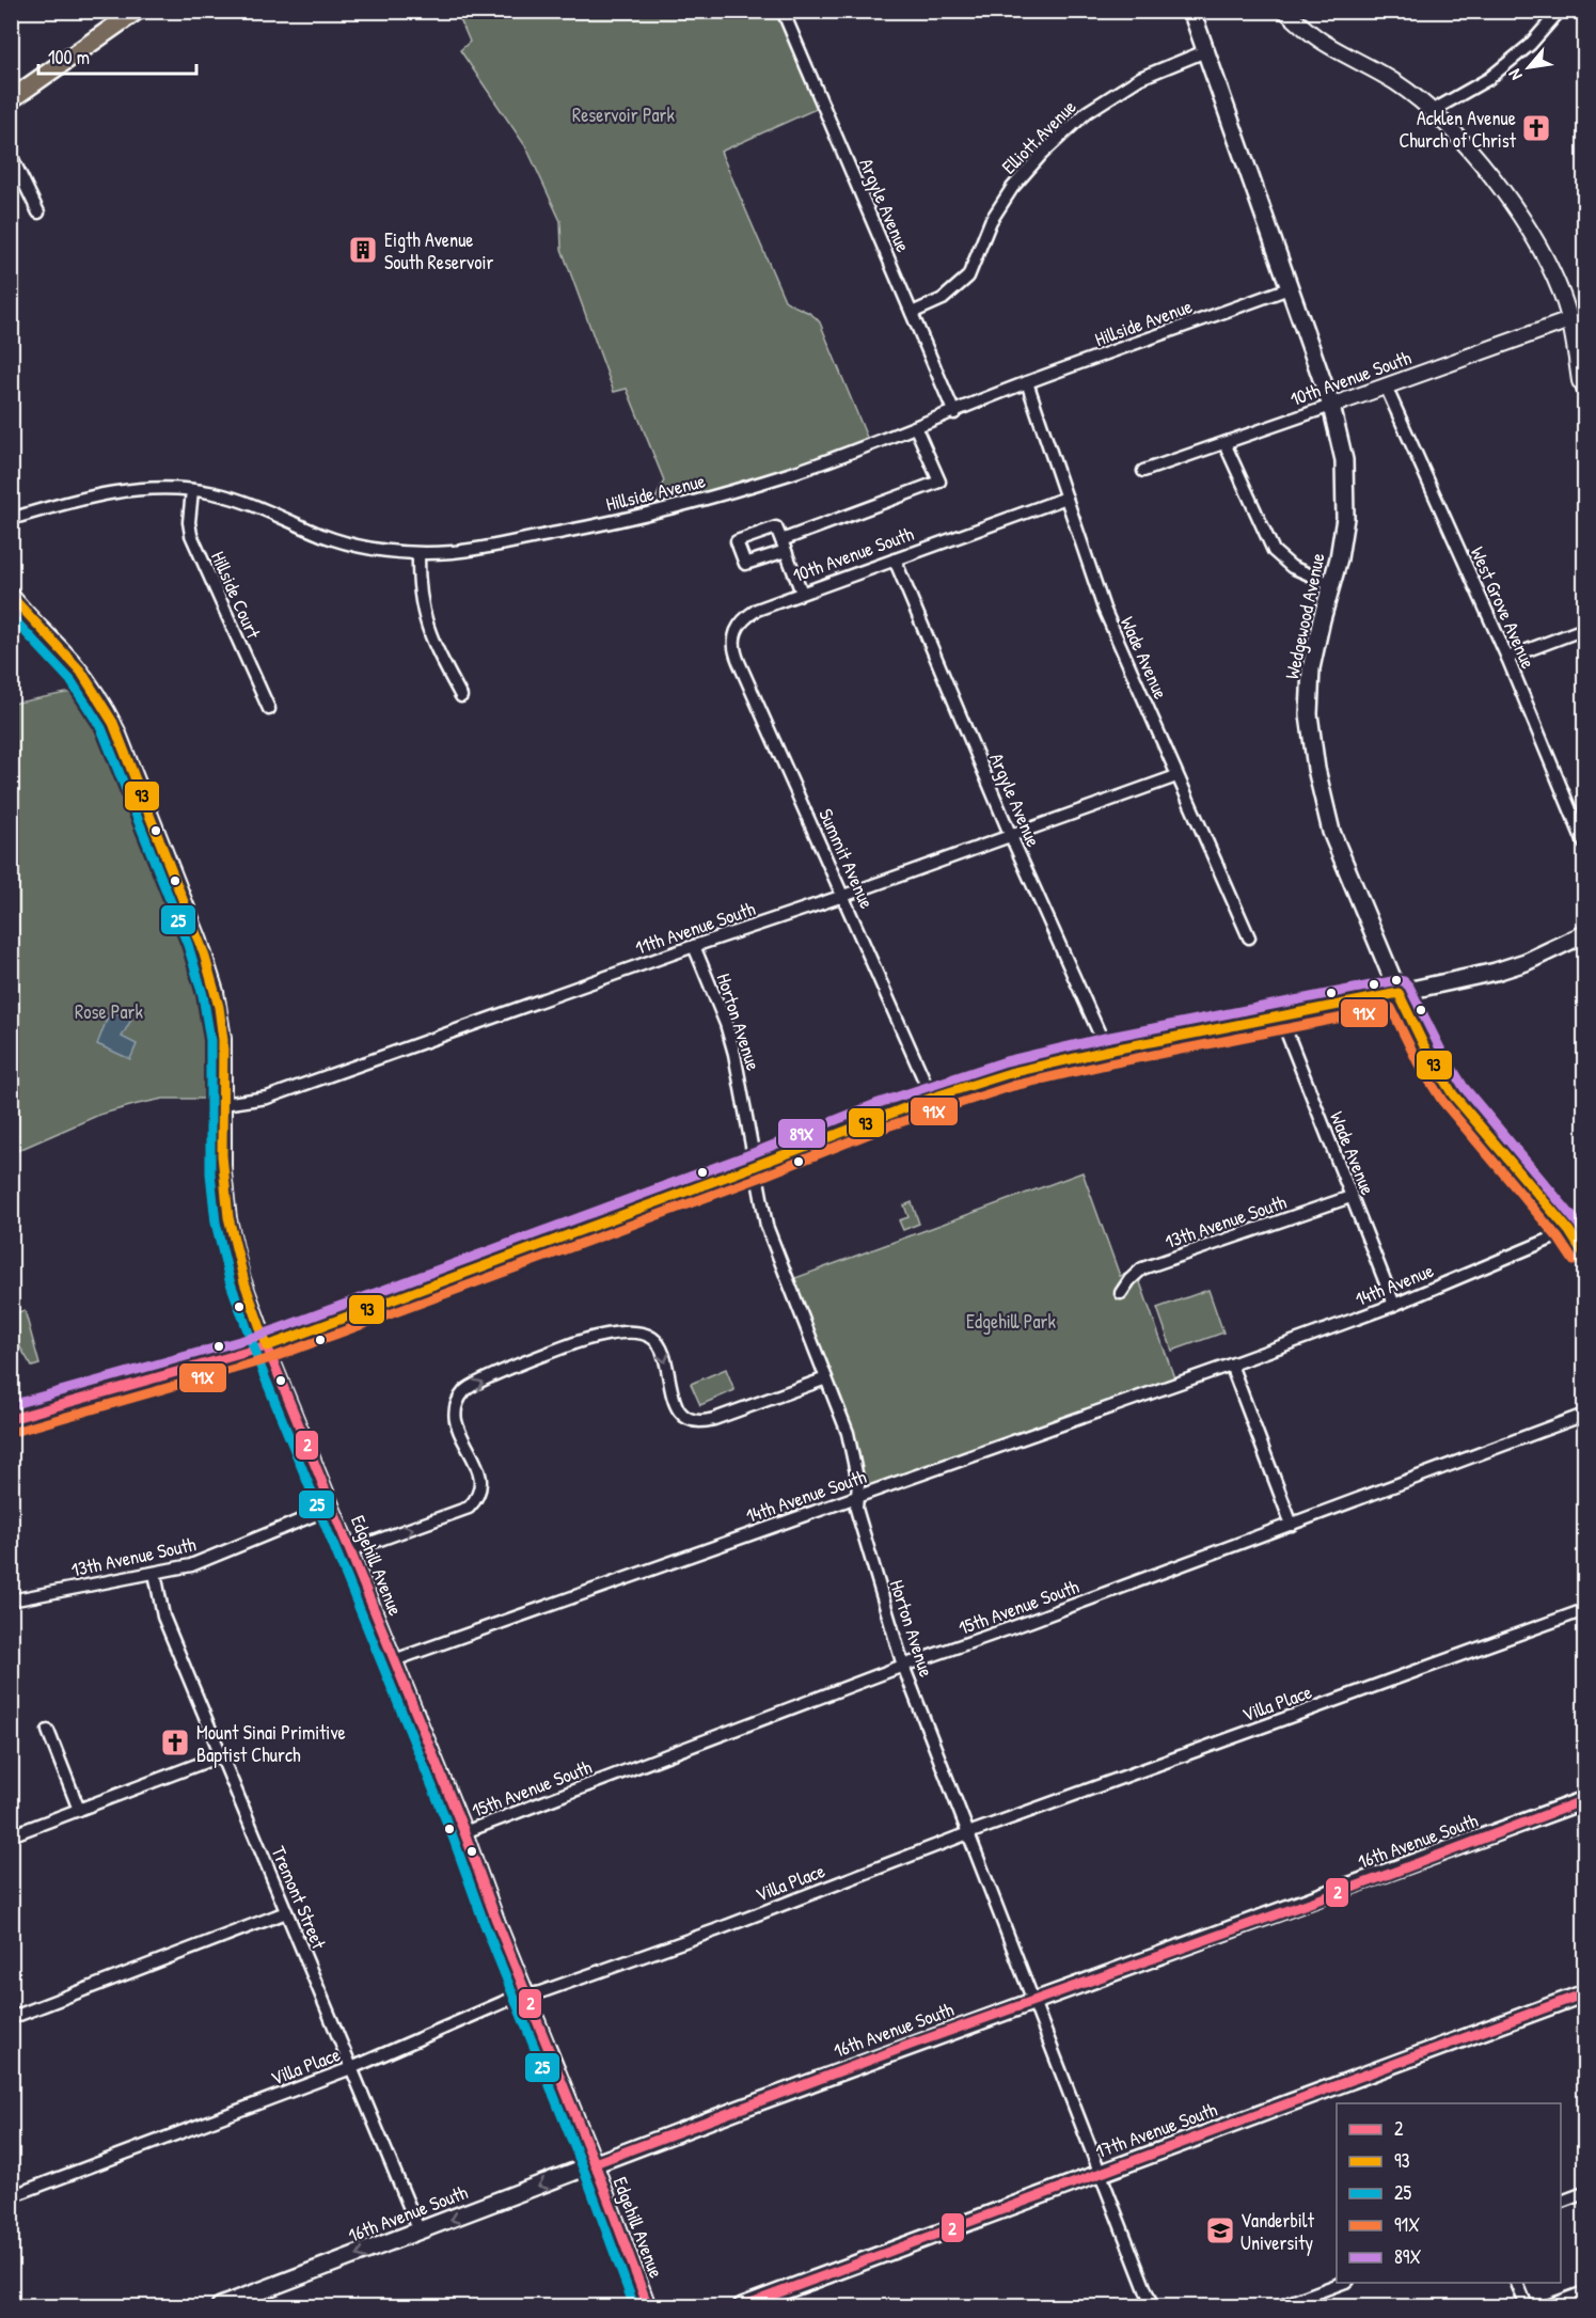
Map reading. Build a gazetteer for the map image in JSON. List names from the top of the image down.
{
  "streets": {
    "main road": ["Wedgewood Avenue", "16th Avenue South", "17th Avenue South"],
    "street": [
      "Elliott Avenue",
      "Argyle Avenue",
      "Hillside Avenue",
      "10th Avenue South",
      "Hillside Court",
      "West Grove Avenue",
      "Wade Avenue",
      "Summit Avenue",
      "11th Avenue South",
      "Horton Avenue",
      "13th Avenue South",
      "14th Avenue",
      "14th Avenue South",
      "Edgehill Avenue",
      "15th Avenue South",
      "Villa Place",
      "Tremont Street"
    ]
  },
  "crossings": [
    ["Elliott Avenue", "Argyle Avenue"],
    ["Elliott Avenue", "Wedgewood Avenue"],
    ["Argyle Avenue", "Hillside Avenue"],
    ["Argyle Avenue", "10th Avenue South"],
    ["Argyle Avenue", "11th Avenue South"],
    ["Hillside Avenue", "Hillside Court"],
    ["Hillside Avenue", "Wedgewood Avenue"],
    ["Hillside Avenue", "Wade Avenue"],
    ["10th Avenue South", "West Grove Avenue"],
    ["10th Avenue South", "Wedgewood Avenue"],
    ["10th Avenue South", "Wade Avenue"],
    ["10th Avenue South", "Summit Avenue"],
    ["Wedgewood Avenue", "14th Avenue"],
    ["Wade Avenue", "11th Avenue South"],
    ["Wade Avenue", "13th Avenue South"],
    ["Wade Avenue", "14th Avenue"],
    ["Summit Avenue", "11th Avenue South"],
    ["11th Avenue South", "Horton Avenue"],
    ["11th Avenue South", "Edgehill Avenue"],
    ["Horton Avenue", "14th Avenue South"],
    ["Horton Avenue", "15th Avenue South"],
    ["Horton Avenue", "Villa Place"],
    ["Horton Avenue", "16th Avenue South"],
    ["Horton Avenue", "17th Avenue South"],
    ["13th Avenue South", "Edgehill Avenue"],
    ["13th Avenue South", "Tremont Street"],
    ["14th Avenue", "14th Avenue South"],
    ["14th Avenue South", "Edgehill Avenue"],
    ["Edgehill Avenue", "15th Avenue South"],
    ["Edgehill Avenue", "Villa Place"],
    ["Edgehill Avenue", "16th Avenue South"],
    ["Villa Place", "Tremont Street"],
    ["16th Avenue South", "Tremont Street"]
  ],
  "parks": ["Reservoir Park", "Rose Park", "Edgehill Park"],
  "places": {
    "church": ["Acklen Avenue Church of Christ", "Mount Sinai Primitive Baptist Church"],
    "building": ["Eigth Avenue South Reservoir"],
    "school or university": ["Vanderbilt University"]
  },
  "lines": [
    "transit line 93",
    "transit line 25",
    "transit line 89X",
    "transit line 91X",
    "transit line 2"
  ],
  "legend": [
    "2",
    "93",
    "25",
    "91X",
    "89X"
  ],
  "scale_bar": "100 m",
  "north": "bottom left"
}
